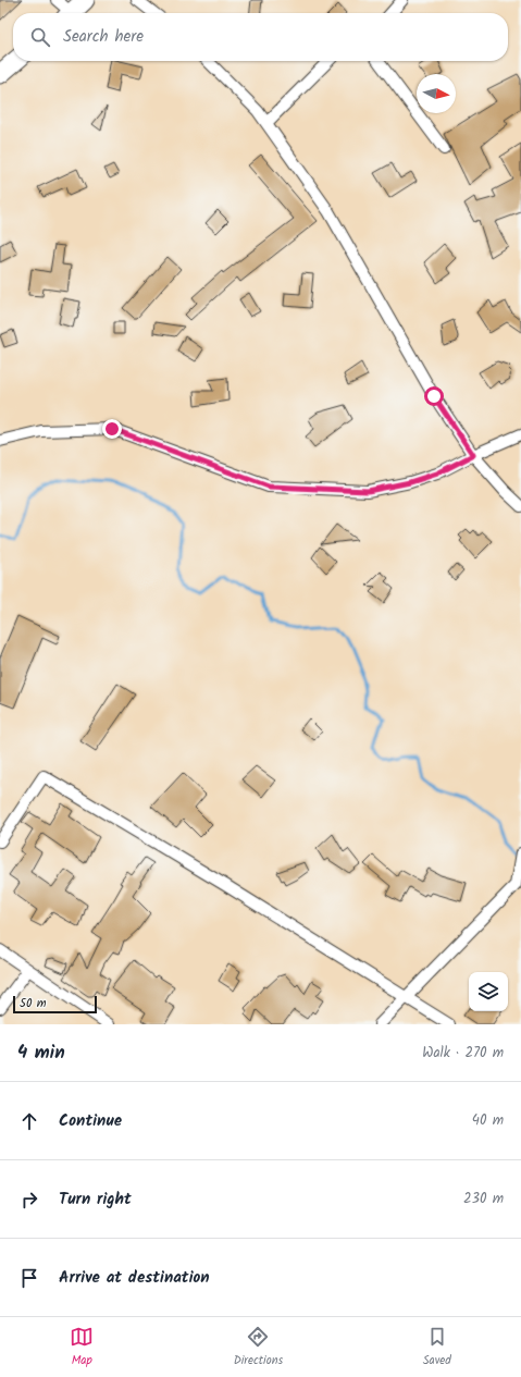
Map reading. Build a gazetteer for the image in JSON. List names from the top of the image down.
{
  "scale_bar": "50 m",
  "north": "right",
  "page": {
    "search": "Search here",
    "scale": "50 m",
    "heading": ["4 min", "Walk · 270 m"],
    "list": [
      ["Continue", "40 m"],
      ["Turn right", "230 m"],
      "Arrive at destination"
    ],
    "nav": ["Map", "Directions", "Saved"]
  }
}
